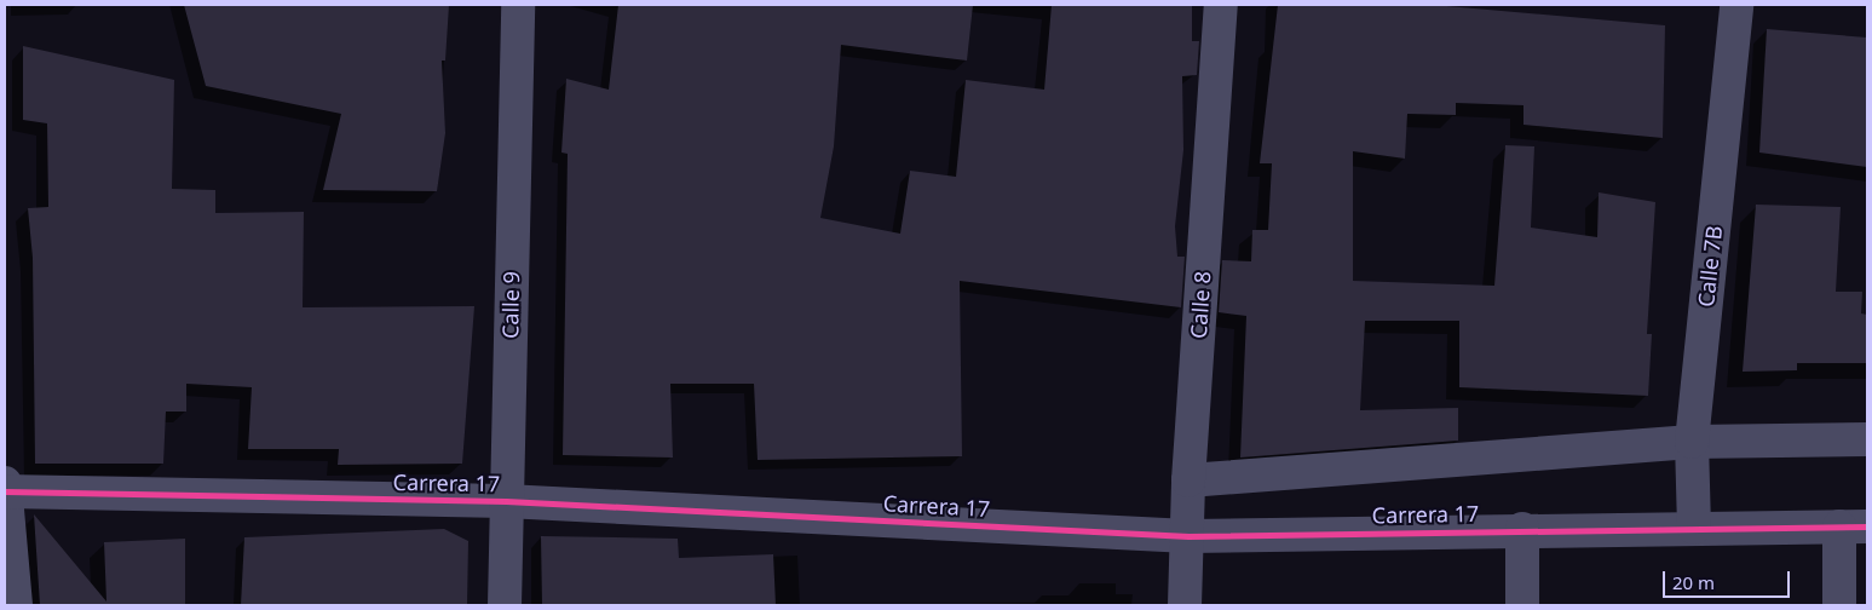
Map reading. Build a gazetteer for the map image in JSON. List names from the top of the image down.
{
  "streets": {
    "street": [
      "Calle 7B",
      "Calle 9",
      "Calle 8",
      "Carrera 17"
    ]
  },
  "crossings": [
    ["Calle 7B", "Carrera 17"],
    ["Calle 9", "Carrera 17"],
    ["Calle 8", "Carrera 17"]
  ],
  "scale_bar": "20 m"
}
